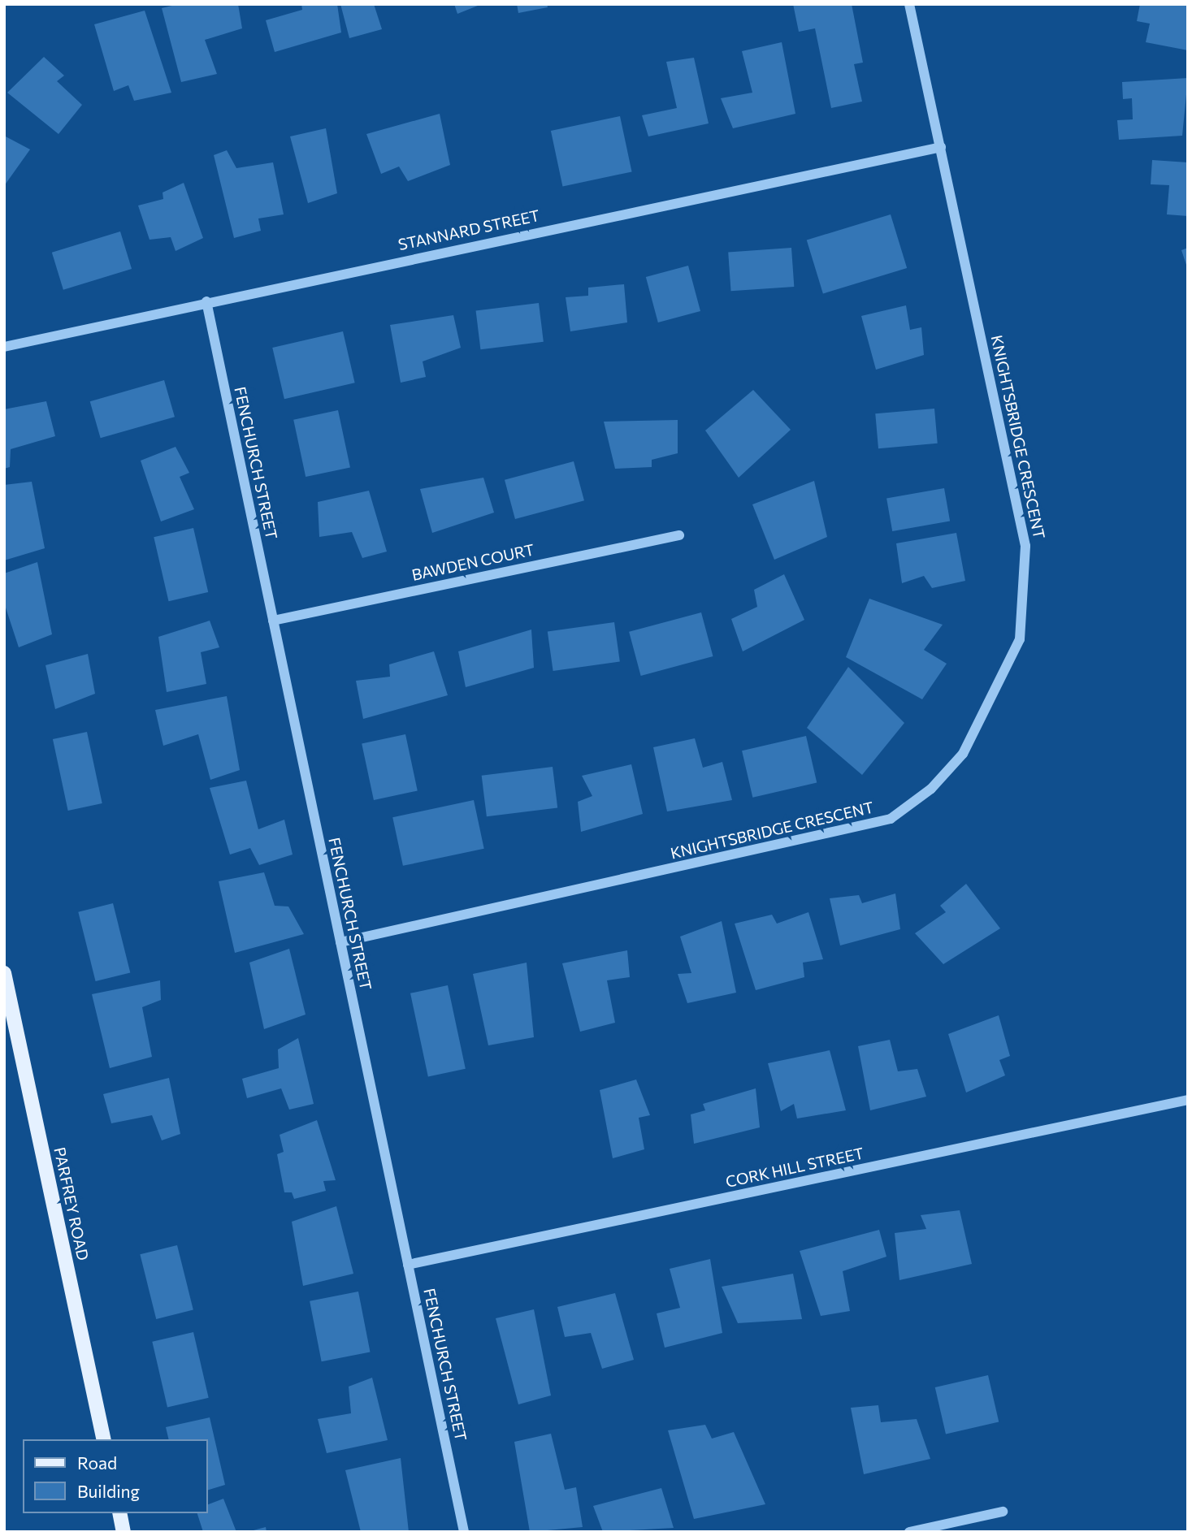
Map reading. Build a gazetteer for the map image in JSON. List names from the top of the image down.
{
  "streets": {
    "main road": ["PARFREY ROAD"],
    "street": [
      "STANNARD STREET",
      "KNIGHTSBRIDGE CRESCENT",
      "FENCHURCH STREET",
      "BAWDEN COURT",
      "CORK HILL STREET"
    ]
  },
  "crossings": [
    ["STANNARD STREET", "KNIGHTSBRIDGE CRESCENT"],
    ["STANNARD STREET", "FENCHURCH STREET"],
    ["KNIGHTSBRIDGE CRESCENT", "FENCHURCH STREET"],
    ["FENCHURCH STREET", "BAWDEN COURT"],
    ["FENCHURCH STREET", "CORK HILL STREET"]
  ],
  "legend": ["Road", "Building"]
}
